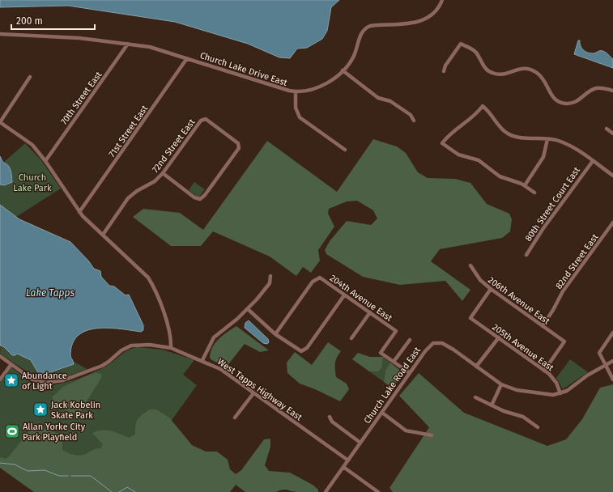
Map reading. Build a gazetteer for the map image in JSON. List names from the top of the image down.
{
  "streets": {
    "street": [
      "Church Lake Drive East",
      "70th Street East",
      "71st Street East",
      "72nd Street East",
      "80th Street Court East",
      "82nd Street East",
      "204th Avenue East",
      "206th Avenue East",
      "205th Avenue East",
      "Church Lake Road East",
      "West Tapps Highway East"
    ]
  },
  "crossings": [
    ["Church Lake Drive East", "70th Street East"],
    ["Church Lake Drive East", "71st Street East"],
    ["82nd Street East", "206th Avenue East"],
    ["206th Avenue East", "205th Avenue East"],
    ["205th Avenue East", "Church Lake Road East"],
    ["Church Lake Road East", "West Tapps Highway East"]
  ],
  "water": ["Lake Tapps"],
  "parks": ["Church Lake Park"],
  "places": {
    "place": ["Abundance of Light", "Jack Kobelin Skate Park"],
    "sports": ["Allan Yorke City Park Playfield"]
  },
  "scale_bar": "200 m"
}
